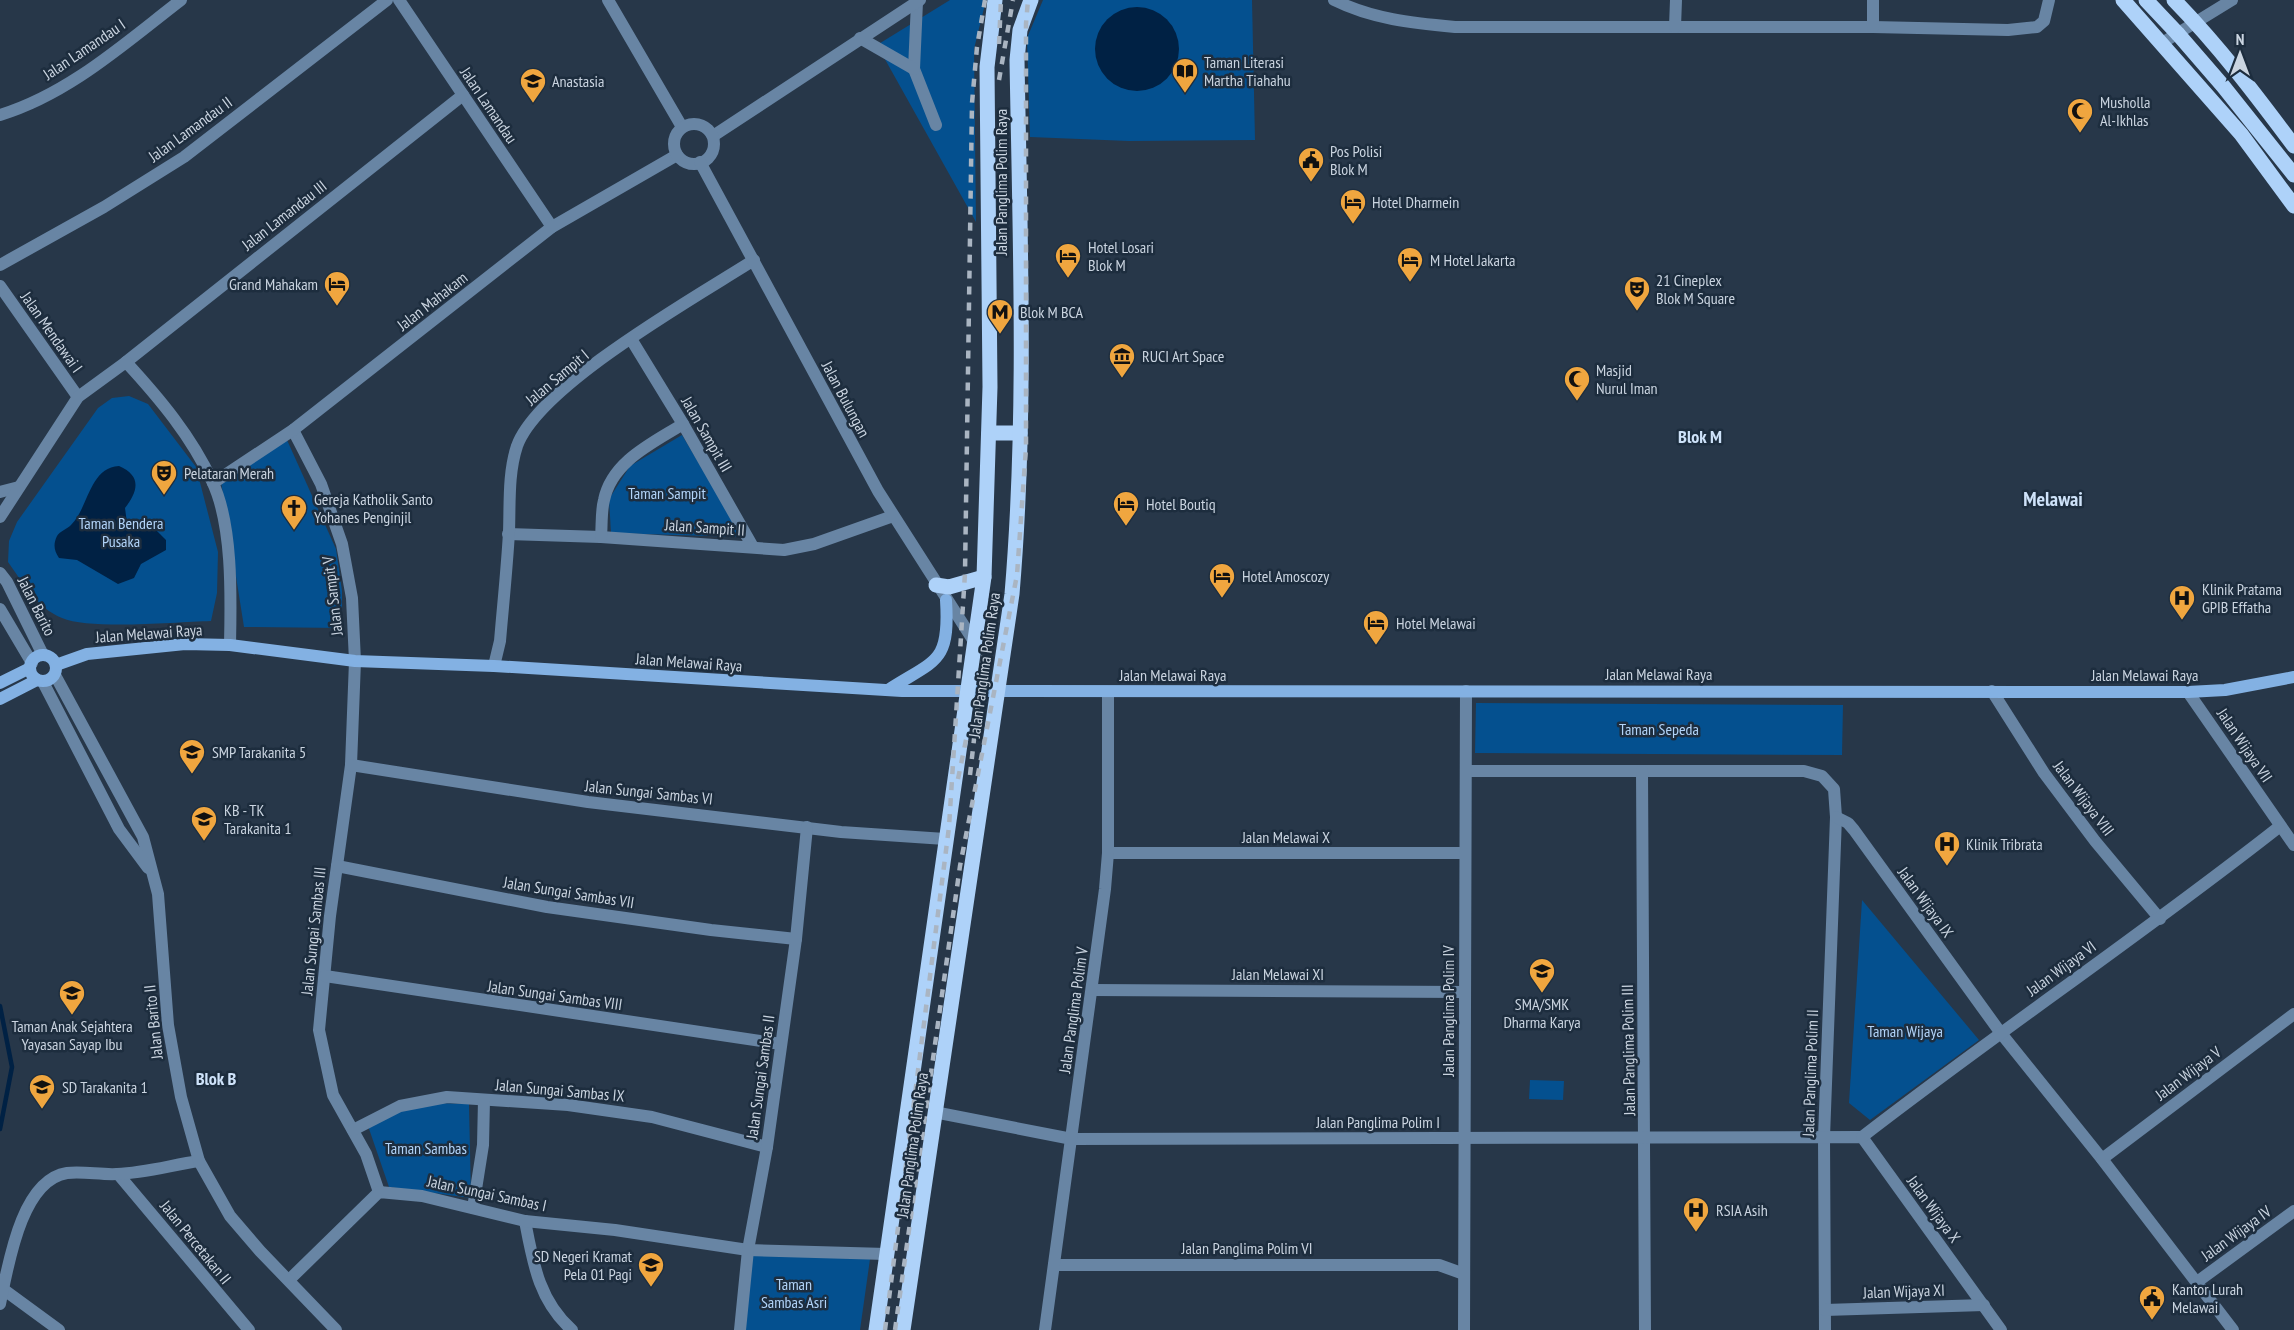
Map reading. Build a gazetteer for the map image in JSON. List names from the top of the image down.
{
  "streets": {
    "main road": ["Jalan Panglima Polim Raya", "Jalan Melawai Raya"],
    "street": [
      "Jalan Lamandau I",
      "Jalan Lamandau",
      "Jalan Lamandau II",
      "Jalan Lamandau III",
      "Jalan Mahakam",
      "Jalan Mendawai I",
      "Jalan Sampit I",
      "Jalan Bulungan",
      "Jalan Sampit III",
      "Jalan Sampit II",
      "Jalan Sampit V",
      "Jalan Barito",
      "Jalan Wijaya VII",
      "Jalan Sungai Sambas VI",
      "Jalan Wijaya VIII",
      "Jalan Melawai X",
      "Jalan Sungai Sambas VII",
      "Jalan Wijaya IX",
      "Jalan Sungai Sambas III",
      "Jalan Wijaya VI",
      "Jalan Melawai XI",
      "Jalan Sungai Sambas VIII",
      "Jalan Panglima Polim V",
      "Jalan Panglima Polim IV",
      "Jalan Barito II",
      "Jalan Panglima Polim III",
      "Jalan Panglima Polim II",
      "Jalan Wijaya V",
      "Jalan Sungai Sambas II",
      "Jalan Sungai Sambas IX",
      "Jalan Panglima Polim I",
      "Jalan Sungai Sambas I",
      "Jalan Wijaya X",
      "Jalan Wijaya IV",
      "Jalan Percetakan II",
      "Jalan Panglima Polim VI",
      "Jalan Wijaya XI"
    ]
  },
  "crossings": [
    ["Jalan Lamandau", "Jalan Lamandau III"],
    ["Jalan Lamandau", "Jalan Mahakam"],
    ["Jalan Panglima Polim Raya", "Jalan Bulungan"],
    ["Jalan Panglima Polim Raya", "Jalan Melawai Raya"],
    ["Jalan Panglima Polim Raya", "Jalan Sungai Sambas VI"],
    ["Jalan Panglima Polim Raya", "Jalan Panglima Polim I"],
    ["Jalan Mahakam", "Jalan Bulungan"],
    ["Jalan Mahakam", "Jalan Sampit V"],
    ["Jalan Sampit I", "Jalan Bulungan"],
    ["Jalan Sampit I", "Jalan Sampit III"],
    ["Jalan Sampit I", "Jalan Sampit II"],
    ["Jalan Sampit I", "Jalan Melawai Raya"],
    ["Jalan Bulungan", "Jalan Sampit II"],
    ["Jalan Sampit III", "Jalan Sampit II"],
    ["Jalan Sampit V", "Jalan Melawai Raya"],
    ["Jalan Sampit V", "Jalan Sungai Sambas III"],
    ["Jalan Melawai Raya", "Jalan Wijaya VII"],
    ["Jalan Melawai Raya", "Jalan Wijaya VIII"],
    ["Jalan Melawai Raya", "Jalan Sungai Sambas III"],
    ["Jalan Melawai Raya", "Jalan Panglima Polim V"],
    ["Jalan Melawai Raya", "Jalan Panglima Polim IV"],
    ["Jalan Melawai Raya", "Jalan Barito II"],
    ["Jalan Wijaya VII", "Jalan Wijaya VI"],
    ["Jalan Sungai Sambas VI", "Jalan Sungai Sambas III"],
    ["Jalan Sungai Sambas VI", "Jalan Sungai Sambas II"],
    ["Jalan Wijaya VIII", "Jalan Wijaya VI"],
    ["Jalan Melawai X", "Jalan Panglima Polim V"],
    ["Jalan Melawai X", "Jalan Panglima Polim IV"],
    ["Jalan Sungai Sambas VII", "Jalan Sungai Sambas III"],
    ["Jalan Sungai Sambas VII", "Jalan Sungai Sambas II"],
    ["Jalan Wijaya IX", "Jalan Wijaya VI"],
    ["Jalan Wijaya IX", "Jalan Panglima Polim II"],
    ["Jalan Wijaya IX", "Jalan Wijaya V"],
    ["Jalan Wijaya IX", "Jalan Wijaya IV"],
    ["Jalan Sungai Sambas III", "Jalan Sungai Sambas VIII"],
    ["Jalan Sungai Sambas III", "Jalan Sungai Sambas IX"],
    ["Jalan Sungai Sambas III", "Jalan Sungai Sambas I"],
    ["Jalan Wijaya VI", "Jalan Wijaya X"],
    ["Jalan Melawai XI", "Jalan Panglima Polim V"],
    ["Jalan Melawai XI", "Jalan Panglima Polim IV"],
    ["Jalan Sungai Sambas VIII", "Jalan Sungai Sambas II"],
    ["Jalan Panglima Polim V", "Jalan Panglima Polim I"],
    ["Jalan Panglima Polim V", "Jalan Panglima Polim VI"],
    ["Jalan Panglima Polim IV", "Jalan Panglima Polim I"],
    ["Jalan Panglima Polim IV", "Jalan Panglima Polim VI"],
    ["Jalan Panglima Polim III", "Jalan Panglima Polim I"],
    ["Jalan Panglima Polim II", "Jalan Panglima Polim I"],
    ["Jalan Panglima Polim II", "Jalan Wijaya XI"],
    ["Jalan Sungai Sambas II", "Jalan Sungai Sambas IX"],
    ["Jalan Sungai Sambas II", "Jalan Sungai Sambas I"],
    ["Jalan Wijaya X", "Jalan Wijaya XI"]
  ],
  "districts": ["Blok M", "Melawai", "Blok B"],
  "parks": [
    "Taman Sampit",
    "Taman Bendera Pusaka",
    "Taman Sepeda",
    "Taman Wijaya",
    "Taman Sambas",
    "Taman Sambas Asri"
  ],
  "places": {
    "library": ["Taman Literasi Martha Tiahahu"],
    "school or university": [
      "Anastasia",
      "SMP Tarakanita 5",
      "KB - TK Tarakanita 1",
      "SMA/SMK Dharma Karya",
      "Taman Anak Sejahtera Yayasan Sayap Ibu",
      "SD Tarakanita 1",
      "SD Negeri Kramat Pela 01 Pagi"
    ],
    "mosque": ["Musholla Al-Ikhlas", "Masjid Nurul Iman"],
    "public building": ["Pos Polisi Blok M", "Kantor Lurah Melawai"],
    "hotel": [
      "Hotel Dharmein",
      "Hotel Losari Blok M",
      "M Hotel Jakarta",
      "Grand Mahakam",
      "Hotel Boutiq",
      "Hotel Amoscozy",
      "Hotel Melawai"
    ],
    "theatre": ["21 Cineplex Blok M Square", "Pelataran Merah"],
    "metro station": ["Blok M BCA"],
    "museum": ["RUCI Art Space"],
    "church": ["Gereja Katholik Santo Yohanes Penginjil"],
    "hospital": ["Klinik Pratama GPIB Effatha", "Klinik Tribrata", "RSIA Asih"]
  },
  "north": "top"
}
